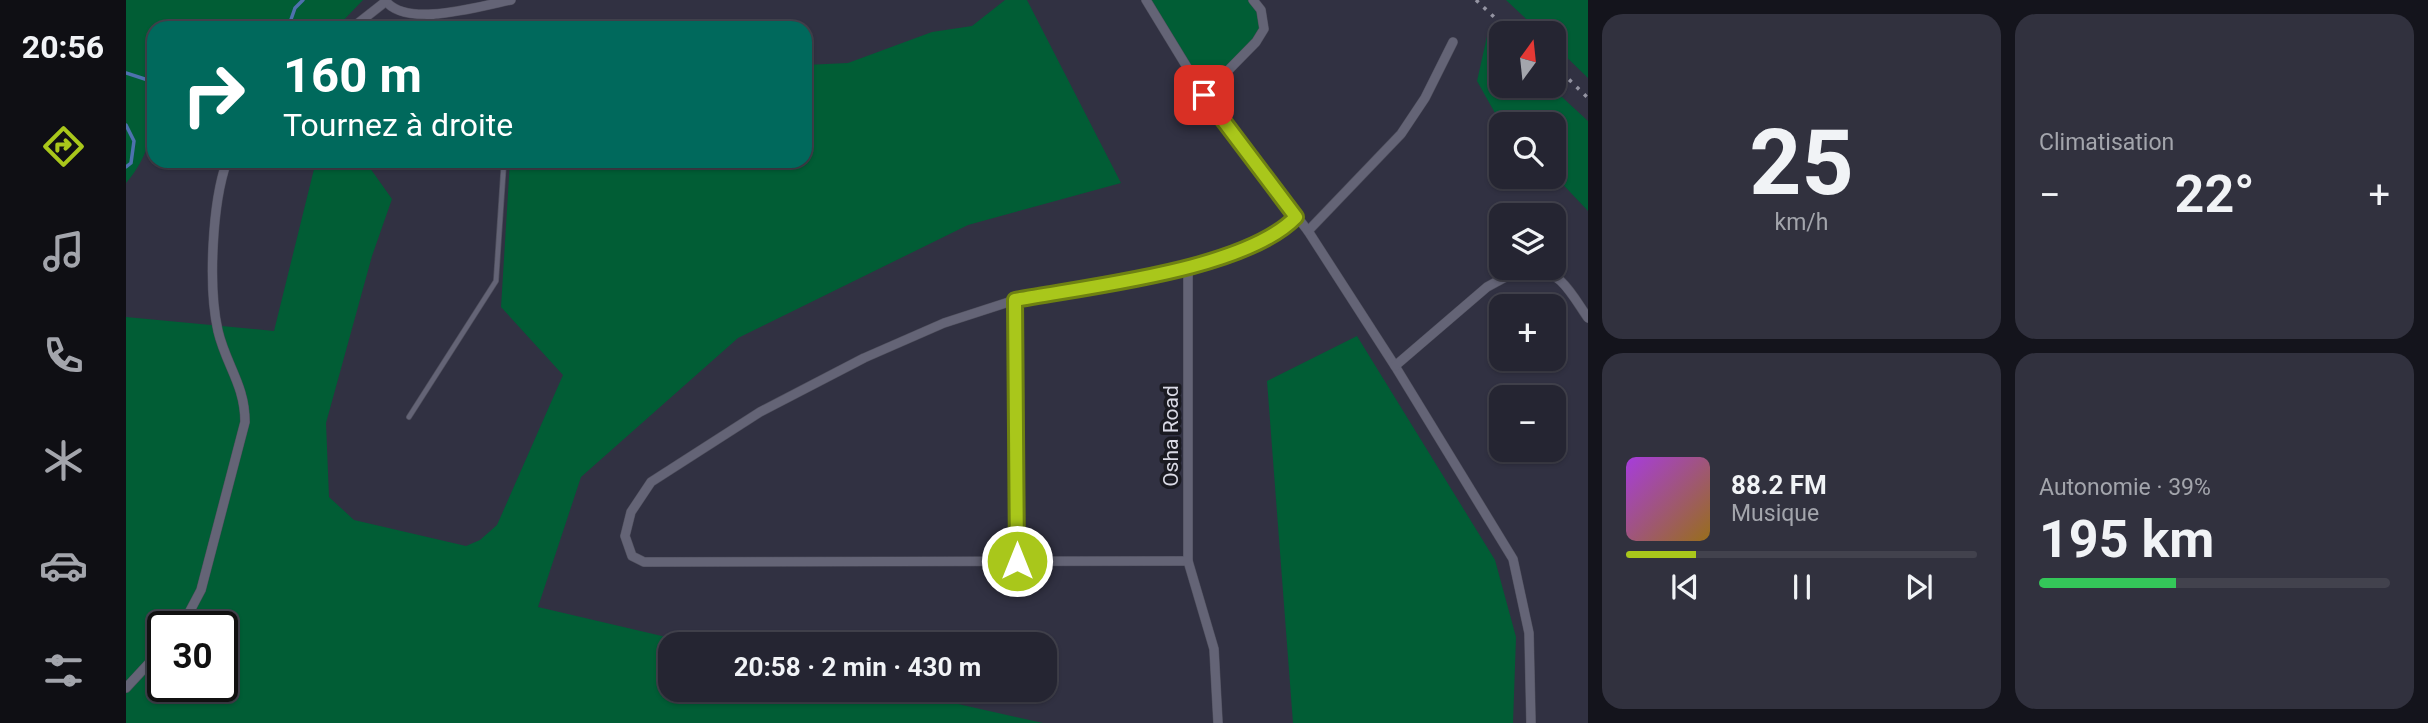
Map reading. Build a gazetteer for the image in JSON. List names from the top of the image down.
{
  "streets": {
    "street": ["Osha Road"]
  },
  "north": "top",
  "page": {
    "tabs": "20:56",
    "tile": [
      ["25", "km/h"],
      "Climatisation",
      ["Autonomie · 39%", "195 km"]
    ],
    "map_buttons": ["+", "−"],
    "turn": ["160 m", "Tournez à droite"],
    "heat": ["−", "22°", "+"],
    "song": ["88.2 FM", "Musique"],
    "limit": "30",
    "trip": "20:58 · 2 min · 430 m"
  }
}
